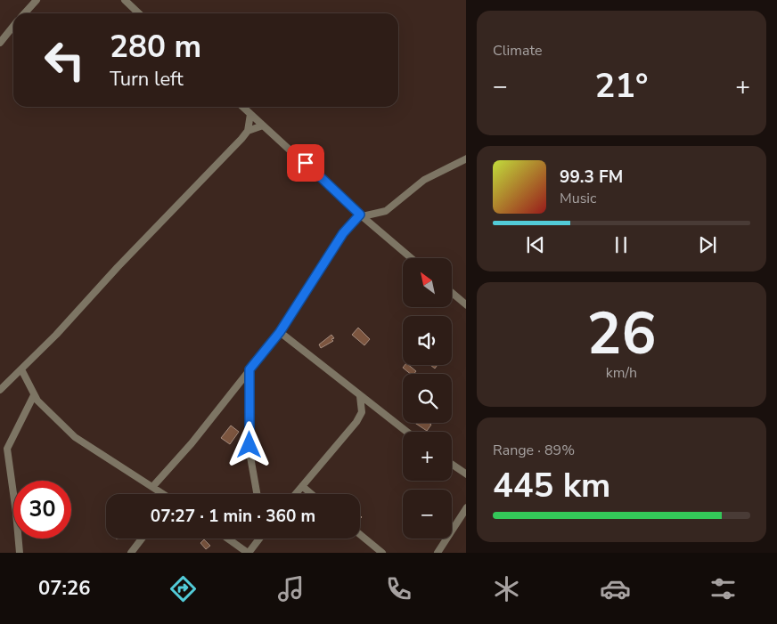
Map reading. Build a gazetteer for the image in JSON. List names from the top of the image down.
{
  "north": "top left",
  "page": {
    "tile": [
      "Climate",
      ["26", "km/h"],
      ["Range · 89%", "445 km"]
    ],
    "turn": ["280 m", "Turn left"],
    "heat": ["−", "21°", "+"],
    "song": ["99.3 FM", "Music"],
    "map_buttons": ["+", "−"],
    "limit": "30",
    "trip": "07:27 · 1 min · 360 m",
    "tabs": "07:26"
  }
}
